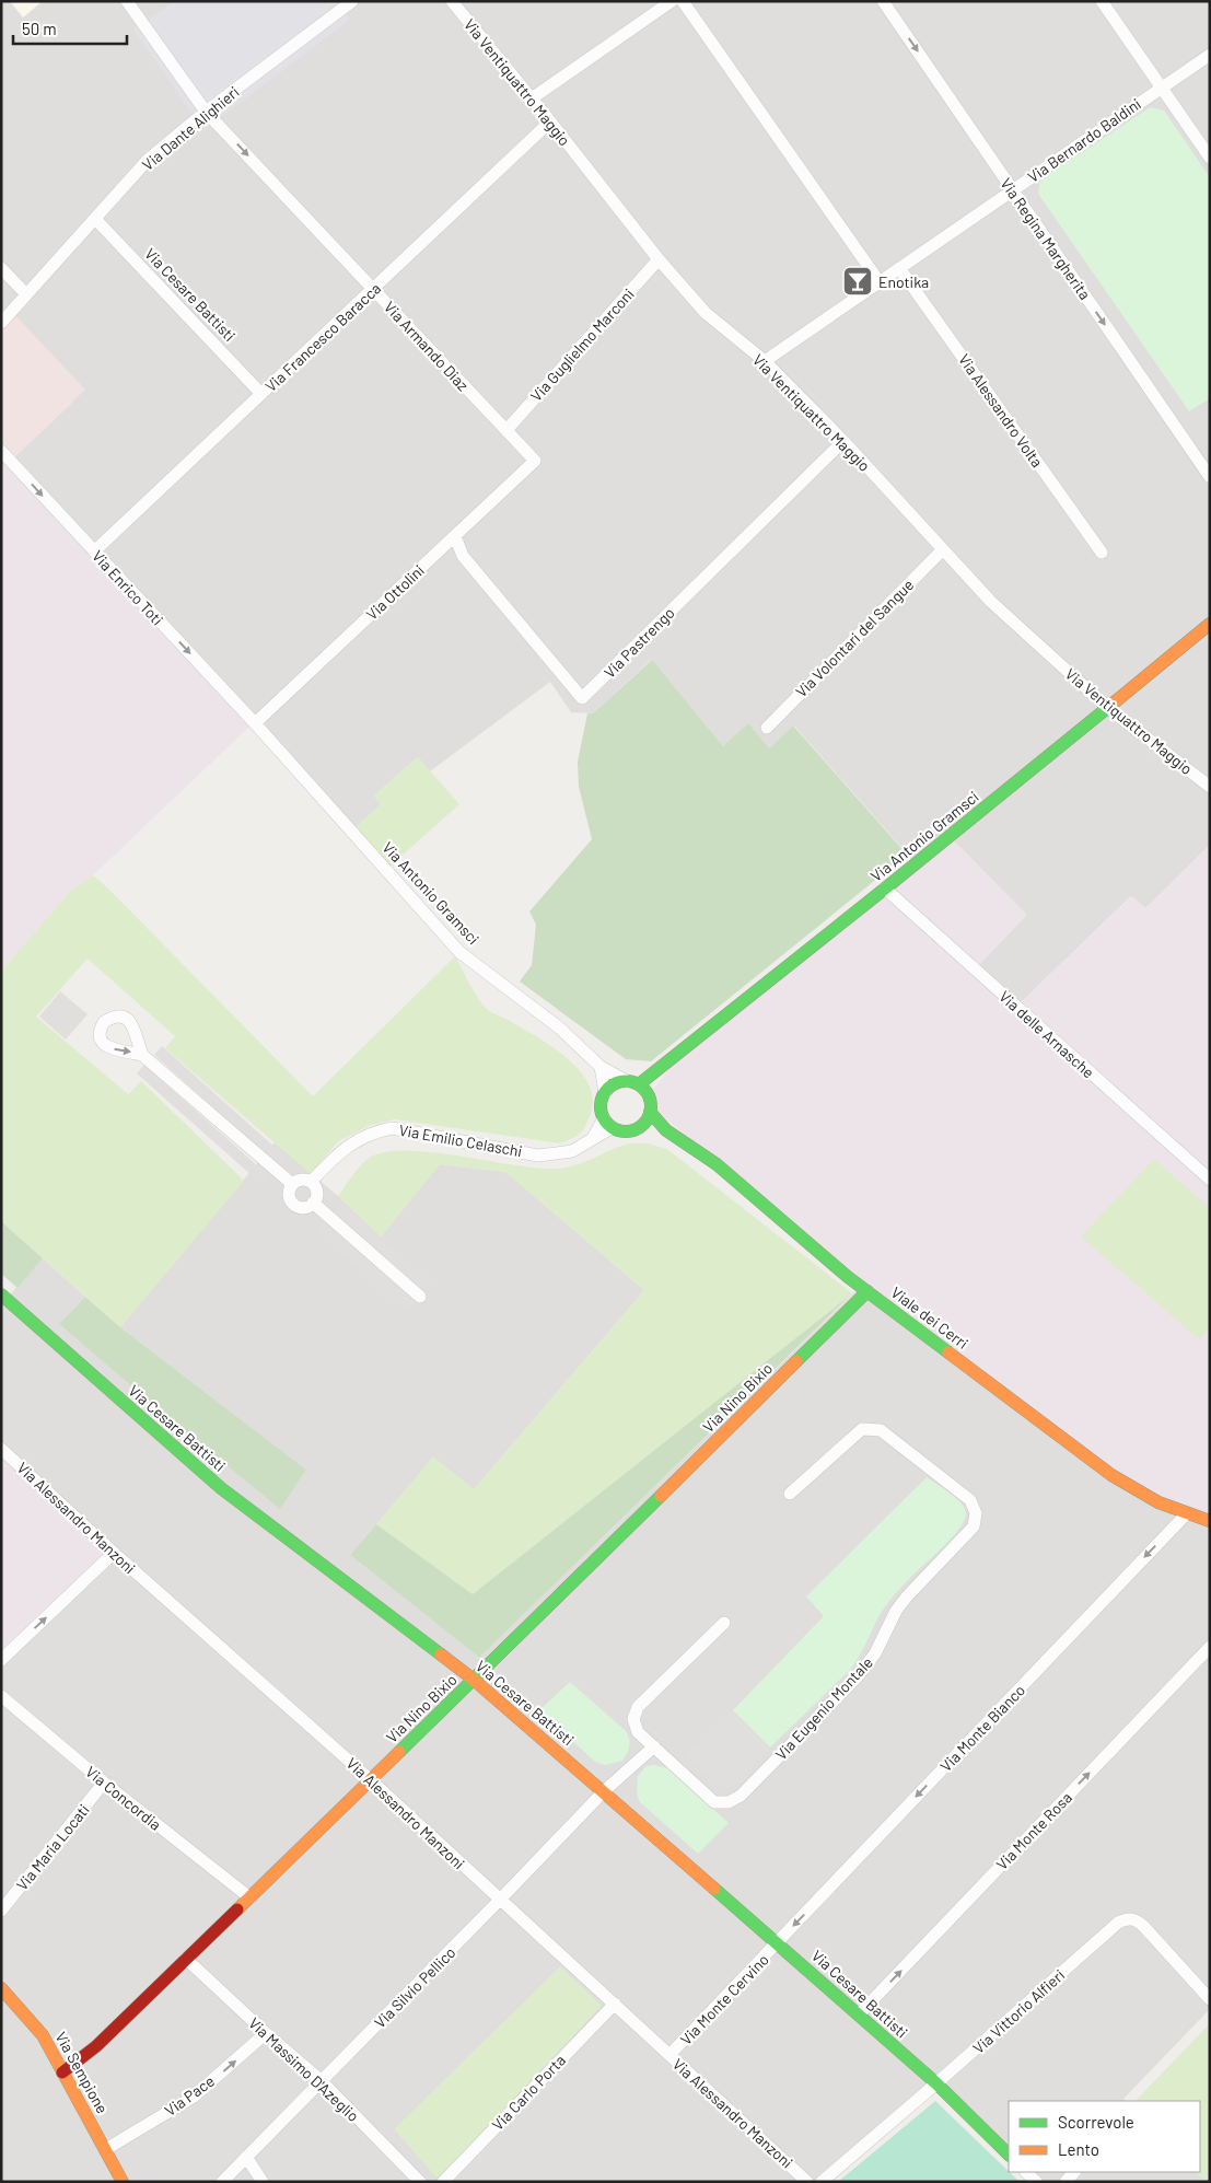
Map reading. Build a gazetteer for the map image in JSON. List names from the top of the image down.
{
  "streets": {
    "street": [
      "Via Ventiquattro Maggio",
      "Via Dante Alighieri",
      "Via Bernardo Baldini",
      "Via Regina Margherita",
      "Via Cesare Battisti",
      "Via Francesco Baracca",
      "Via Guglielmo Marconi",
      "Via Armando Diaz",
      "Via Alessandro Volta",
      "Via Enrico Toti",
      "Via Ottolini",
      "Via Volontari del Sangue",
      "Via Pastrengo",
      "Via Antonio Gramsci",
      "Via delle Arnasche",
      "Via Emilio Celaschi",
      "Viale dei Cerri",
      "Via Nino Bixio",
      "Via Alessandro Manzoni",
      "Via Eugenio Montale",
      "Via Monte Bianco",
      "Via Concordia",
      "Via Monte Rosa",
      "Via Maria Locati",
      "Via Silvio Pellico",
      "Via Monte Cervino",
      "Via Vittorio Alfieri",
      "Via Massimo D'Azeglio",
      "Via Sempione",
      "Via Carlo Porta",
      "Via Pace"
    ]
  },
  "crossings": [
    ["Via Ventiquattro Maggio", "Via Bernardo Baldini"],
    ["Via Ventiquattro Maggio", "Via Francesco Baracca"],
    ["Via Ventiquattro Maggio", "Via Guglielmo Marconi"],
    ["Via Ventiquattro Maggio", "Via Volontari del Sangue"],
    ["Via Ventiquattro Maggio", "Via Pastrengo"],
    ["Via Ventiquattro Maggio", "Via Antonio Gramsci"],
    ["Via Dante Alighieri", "Via Cesare Battisti"],
    ["Via Dante Alighieri", "Via Armando Diaz"],
    ["Via Bernardo Baldini", "Via Regina Margherita"],
    ["Via Bernardo Baldini", "Via Alessandro Volta"],
    ["Via Cesare Battisti", "Via Francesco Baracca"],
    ["Via Cesare Battisti", "Via Nino Bixio"],
    ["Via Cesare Battisti", "Via Monte Bianco"],
    ["Via Cesare Battisti", "Via Monte Rosa"],
    ["Via Cesare Battisti", "Via Silvio Pellico"],
    ["Via Cesare Battisti", "Via Monte Cervino"],
    ["Via Cesare Battisti", "Via Vittorio Alfieri"],
    ["Via Francesco Baracca", "Via Armando Diaz"],
    ["Via Francesco Baracca", "Via Enrico Toti"],
    ["Via Guglielmo Marconi", "Via Armando Diaz"],
    ["Via Armando Diaz", "Via Ottolini"],
    ["Via Enrico Toti", "Via Ottolini"],
    ["Via Enrico Toti", "Via Antonio Gramsci"],
    ["Via Ottolini", "Via Pastrengo"],
    ["Via Ottolini", "Via Antonio Gramsci"],
    ["Via Antonio Gramsci", "Via delle Arnasche"],
    ["Via Antonio Gramsci", "Via Emilio Celaschi"],
    ["Via Antonio Gramsci", "Viale dei Cerri"],
    ["Via Emilio Celaschi", "Viale dei Cerri"],
    ["Viale dei Cerri", "Via Nino Bixio"],
    ["Viale dei Cerri", "Via Monte Bianco"],
    ["Via Nino Bixio", "Via Alessandro Manzoni"],
    ["Via Nino Bixio", "Via Concordia"],
    ["Via Nino Bixio", "Via Massimo D'Azeglio"],
    ["Via Nino Bixio", "Via Sempione"],
    ["Via Alessandro Manzoni", "Via Silvio Pellico"],
    ["Via Alessandro Manzoni", "Via Monte Cervino"],
    ["Via Alessandro Manzoni", "Via Carlo Porta"],
    ["Via Monte Bianco", "Via Monte Cervino"],
    ["Via Concordia", "Via Maria Locati"],
    ["Via Silvio Pellico", "Via Massimo D'Azeglio"],
    ["Via Massimo D'Azeglio", "Via Pace"],
    ["Via Sempione", "Via Pace"]
  ],
  "one_way": [
    "Via Regina Margherita",
    "Via Armando Diaz",
    "Via Enrico Toti",
    "Via Monte Bianco",
    "Via Monte Rosa",
    "Via Pace"
  ],
  "places": {
    "bar": ["Enotika"]
  },
  "legend": ["Scorrevole", "Lento"],
  "scale_bar": "50 m"
}
